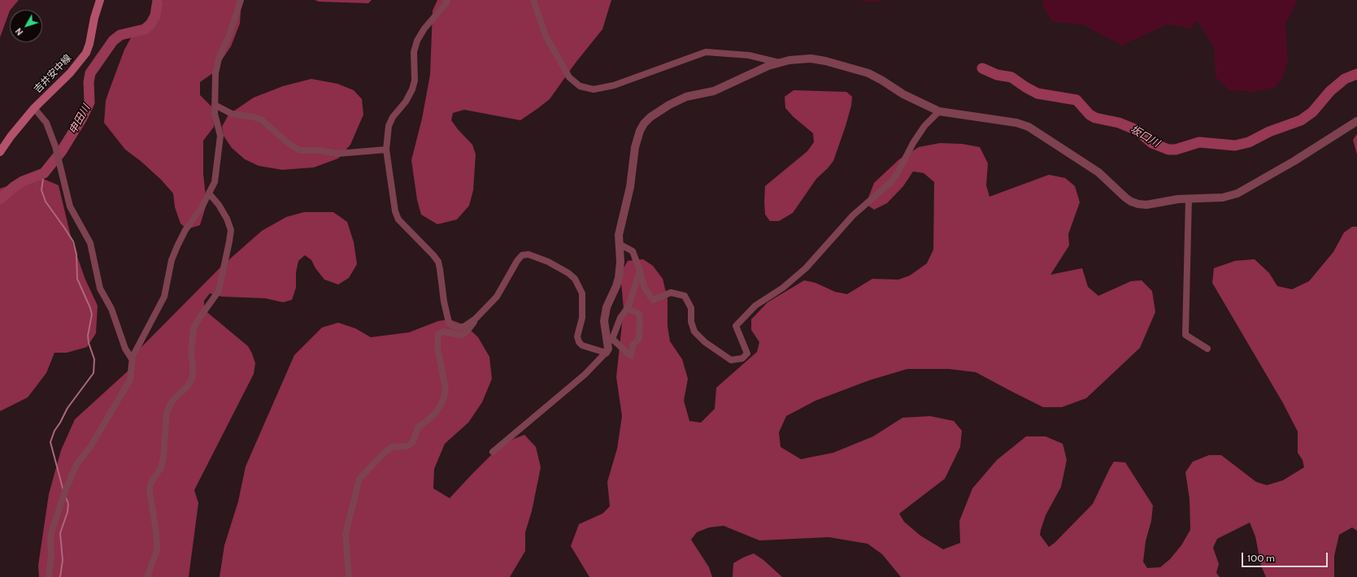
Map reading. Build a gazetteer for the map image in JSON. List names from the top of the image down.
{
  "streets": {
    "main road": ["吉井安中線"]
  },
  "water": ["申田川", "坂口川"],
  "scale_bar": "100 m",
  "north": "bottom left"
}
